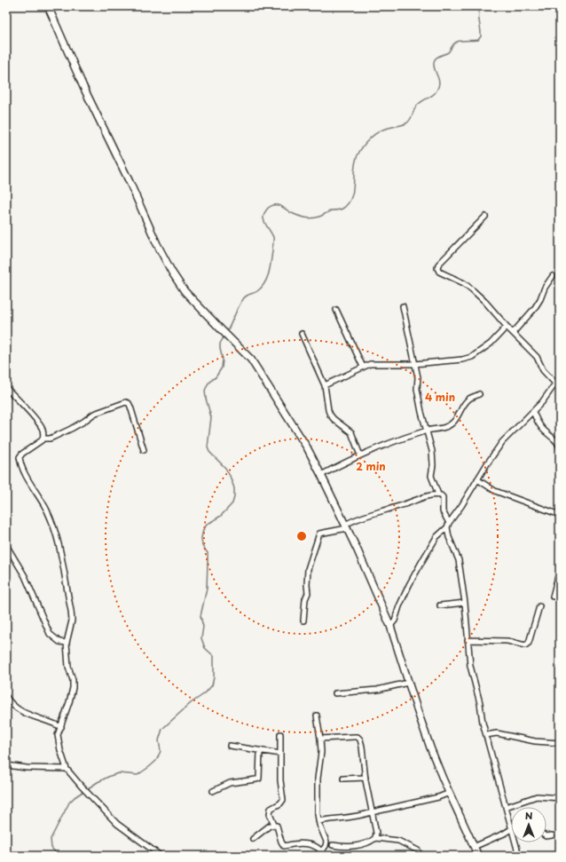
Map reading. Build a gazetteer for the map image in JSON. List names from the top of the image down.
{
  "north": "top",
  "rings": ["4 min", "2 min"]
}
